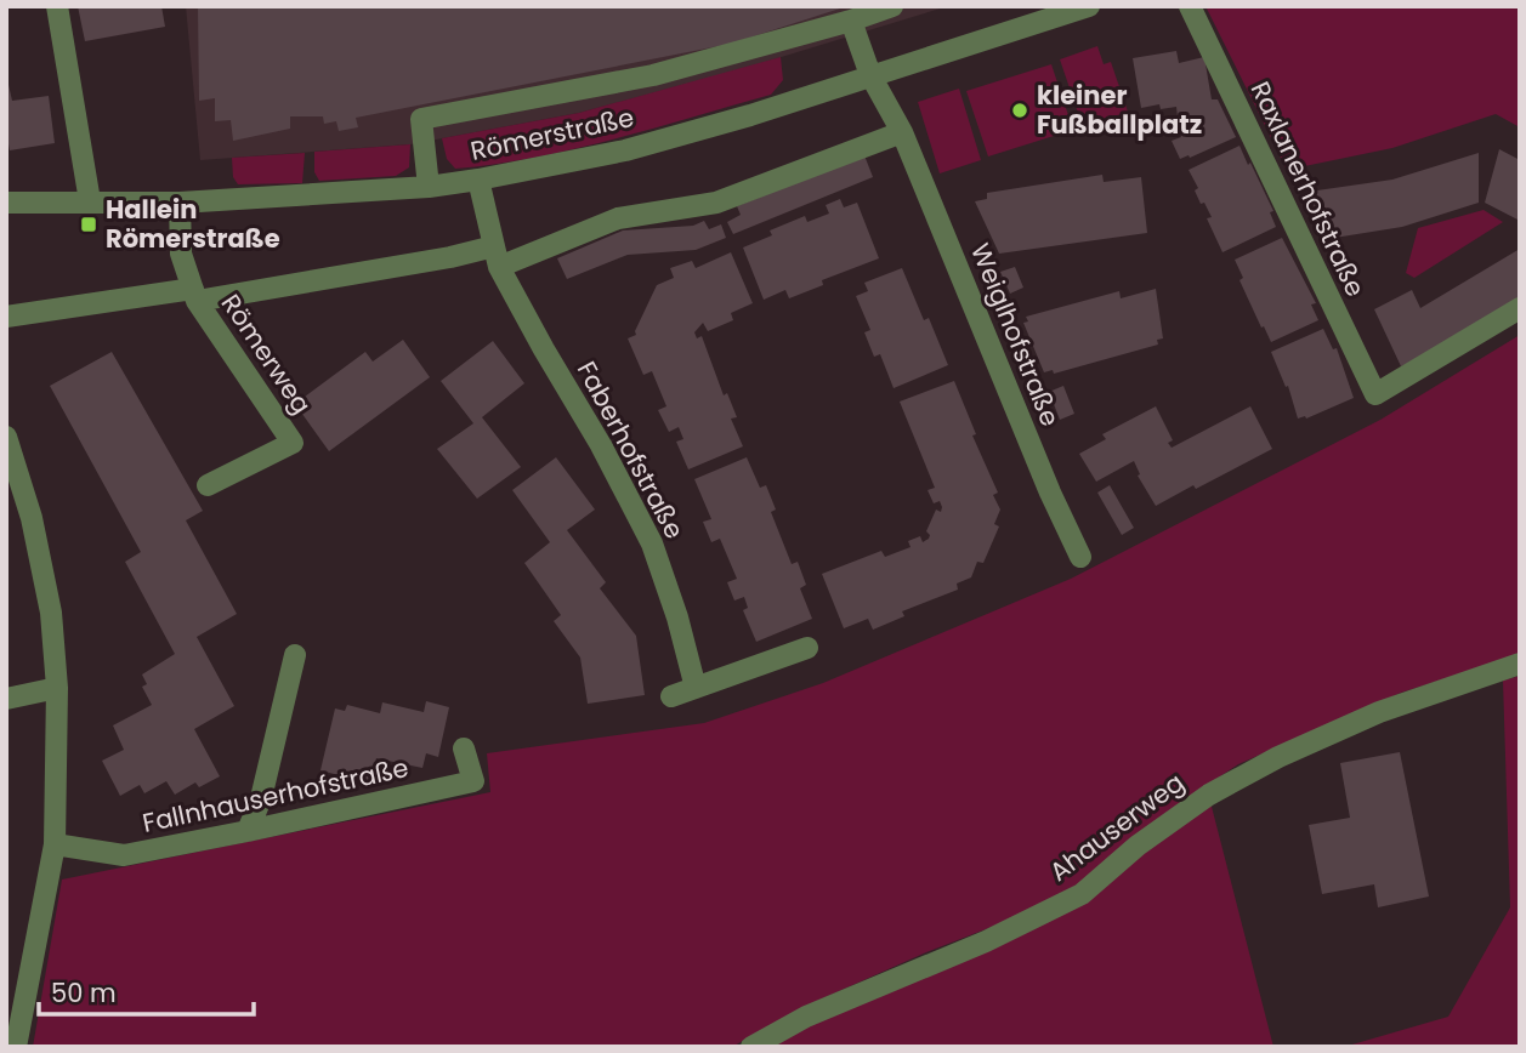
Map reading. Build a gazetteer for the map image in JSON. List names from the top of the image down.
{
  "streets": {
    "street": [
      "Römerstraße",
      "Raxlanerhofstraße",
      "Weiglhofstraße",
      "Römerweg",
      "Faberhofstraße",
      "Fallnhauserhofstraße",
      "Ahauserweg"
    ]
  },
  "crossings": [
    ["Römerstraße", "Weiglhofstraße"],
    ["Römerstraße", "Römerweg"],
    ["Römerstraße", "Faberhofstraße"]
  ],
  "places": {
    "other": ["kleiner Fußballplatz"],
    "transit": ["Hallein Römerstraße"]
  },
  "scale_bar": "50 m"
}
